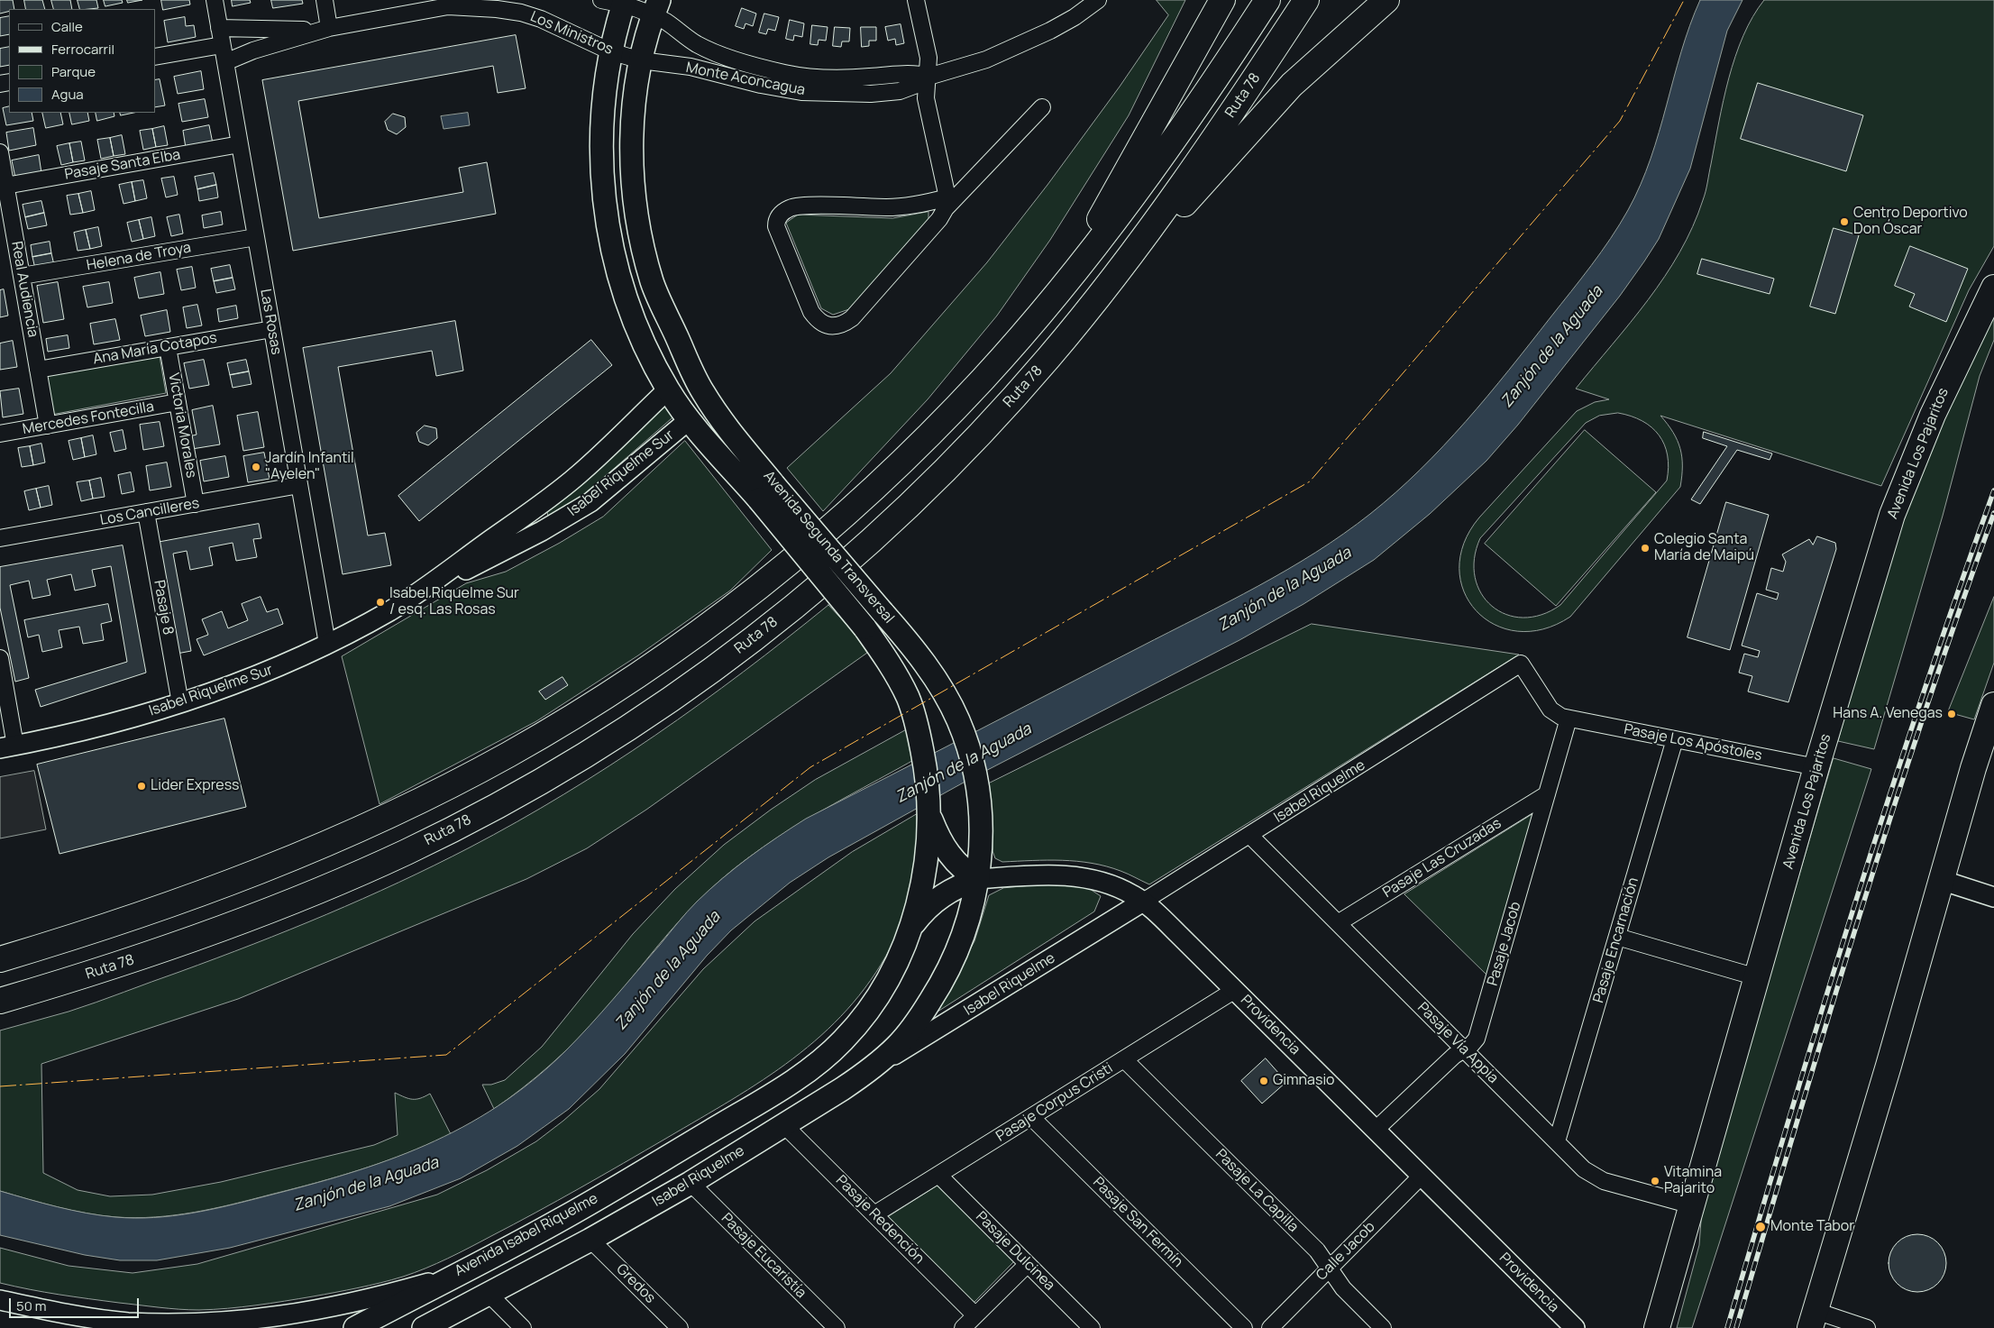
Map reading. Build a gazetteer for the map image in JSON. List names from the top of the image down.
{
  "streets": {
    "main road": [
      "Ruta 78",
      "Avenida Los Pajaritos",
      "Avenida Segunda Transversal",
      "Isabel Riquelme",
      "Avenida Isabel Riquelme"
    ],
    "street": [
      "Los Ministros",
      "Monte Aconcagua",
      "Pasaje Santa Elba",
      "Helena de Troya",
      "Real Audiencia",
      "Las Rosas",
      "Ana María Cotapos",
      "Mercedes Fontecilla",
      "Victoria Morales",
      "Isabel Riquelme Sur",
      "Los Cancilleres",
      "Pasaje 8",
      "Pasaje Los Apóstoles",
      "Pasaje Las Cruzadas",
      "Pasaje Encarnación",
      "Pasaje Jacob",
      "Providencia",
      "Pasaje Vía Appia",
      "Pasaje Corpus Cristi",
      "Pasaje La Capilla",
      "Pasaje Redención",
      "Pasaje San Fermín",
      "Pasaje Dulcinea",
      "Calle Jacob",
      "Pasaje Eucaristía",
      "Gredos"
    ]
  },
  "crossings": [
    ["Los Ministros", "Monte Aconcagua"],
    ["Los Ministros", "Las Rosas"],
    ["Los Ministros", "Avenida Segunda Transversal"],
    ["Monte Aconcagua", "Avenida Segunda Transversal"],
    ["Pasaje Santa Elba", "Real Audiencia"],
    ["Pasaje Santa Elba", "Las Rosas"],
    ["Helena de Troya", "Real Audiencia"],
    ["Helena de Troya", "Las Rosas"],
    ["Real Audiencia", "Ana María Cotapos"],
    ["Real Audiencia", "Mercedes Fontecilla"],
    ["Las Rosas", "Ana María Cotapos"],
    ["Las Rosas", "Isabel Riquelme Sur"],
    ["Las Rosas", "Los Cancilleres"],
    ["Ana María Cotapos", "Victoria Morales"],
    ["Mercedes Fontecilla", "Victoria Morales"],
    ["Victoria Morales", "Los Cancilleres"],
    ["Avenida Los Pajaritos", "Pasaje Los Apóstoles"],
    ["Avenida Los Pajaritos", "Pasaje Vía Appia"],
    ["Isabel Riquelme Sur", "Avenida Segunda Transversal"],
    ["Isabel Riquelme Sur", "Pasaje 8"],
    ["Los Cancilleres", "Pasaje 8"],
    ["Avenida Segunda Transversal", "Isabel Riquelme"],
    ["Avenida Segunda Transversal", "Providencia"],
    ["Avenida Segunda Transversal", "Avenida Isabel Riquelme"],
    ["Pasaje Los Apóstoles", "Isabel Riquelme"],
    ["Pasaje Los Apóstoles", "Pasaje Encarnación"],
    ["Pasaje Los Apóstoles", "Pasaje Jacob"],
    ["Isabel Riquelme", "Pasaje Jacob"],
    ["Isabel Riquelme", "Providencia"],
    ["Isabel Riquelme", "Pasaje Vía Appia"],
    ["Isabel Riquelme", "Pasaje Redención"],
    ["Isabel Riquelme", "Pasaje Eucaristía"],
    ["Isabel Riquelme", "Gredos"],
    ["Pasaje Las Cruzadas", "Pasaje Jacob"],
    ["Pasaje Las Cruzadas", "Pasaje Vía Appia"],
    ["Pasaje Encarnación", "Pasaje Vía Appia"],
    ["Pasaje Jacob", "Providencia"],
    ["Pasaje Jacob", "Pasaje Vía Appia"],
    ["Providencia", "Pasaje Corpus Cristi"],
    ["Providencia", "Calle Jacob"],
    ["Pasaje Corpus Cristi", "Pasaje La Capilla"],
    ["Pasaje Corpus Cristi", "Pasaje Redención"],
    ["Pasaje Corpus Cristi", "Pasaje San Fermín"],
    ["Pasaje Corpus Cristi", "Pasaje Dulcinea"],
    ["Pasaje La Capilla", "Calle Jacob"]
  ],
  "water": ["Zanjón de la Aguada"],
  "places": [
    "Centro Deportivo Don Óscar",
    "Jardín Infantil \"Ayelen\"",
    "Colegio Santa María de Maipú",
    "Isabel Riquelme Sur / esq. Las Rosas",
    "Hans A. Venegas",
    "Lider Express",
    "Gimnasio",
    "Vitamina Pajarito",
    "Monte Tabor"
  ],
  "legend": [
    "Calle",
    "Ferrocarril",
    "Parque",
    "Agua"
  ],
  "scale_bar": "50 m"
}
